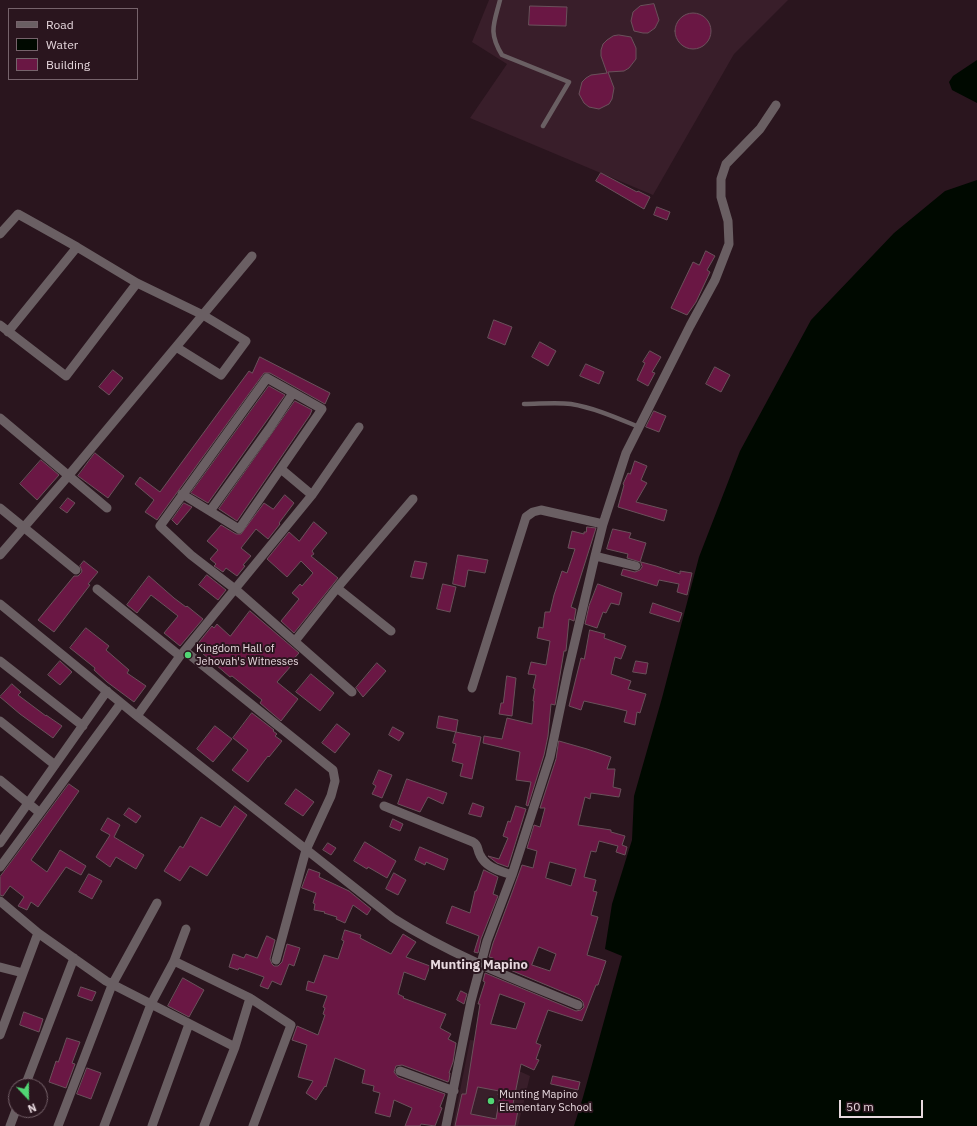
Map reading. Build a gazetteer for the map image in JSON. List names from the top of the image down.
{
  "districts": ["Munting Mapino"],
  "places": ["Kingdom Hall of Jehovah's Witnesses", "Munting Mapino Elementary School"],
  "legend": ["Road", "Water", "Building"],
  "scale_bar": "50 m",
  "north": "bottom"
}
